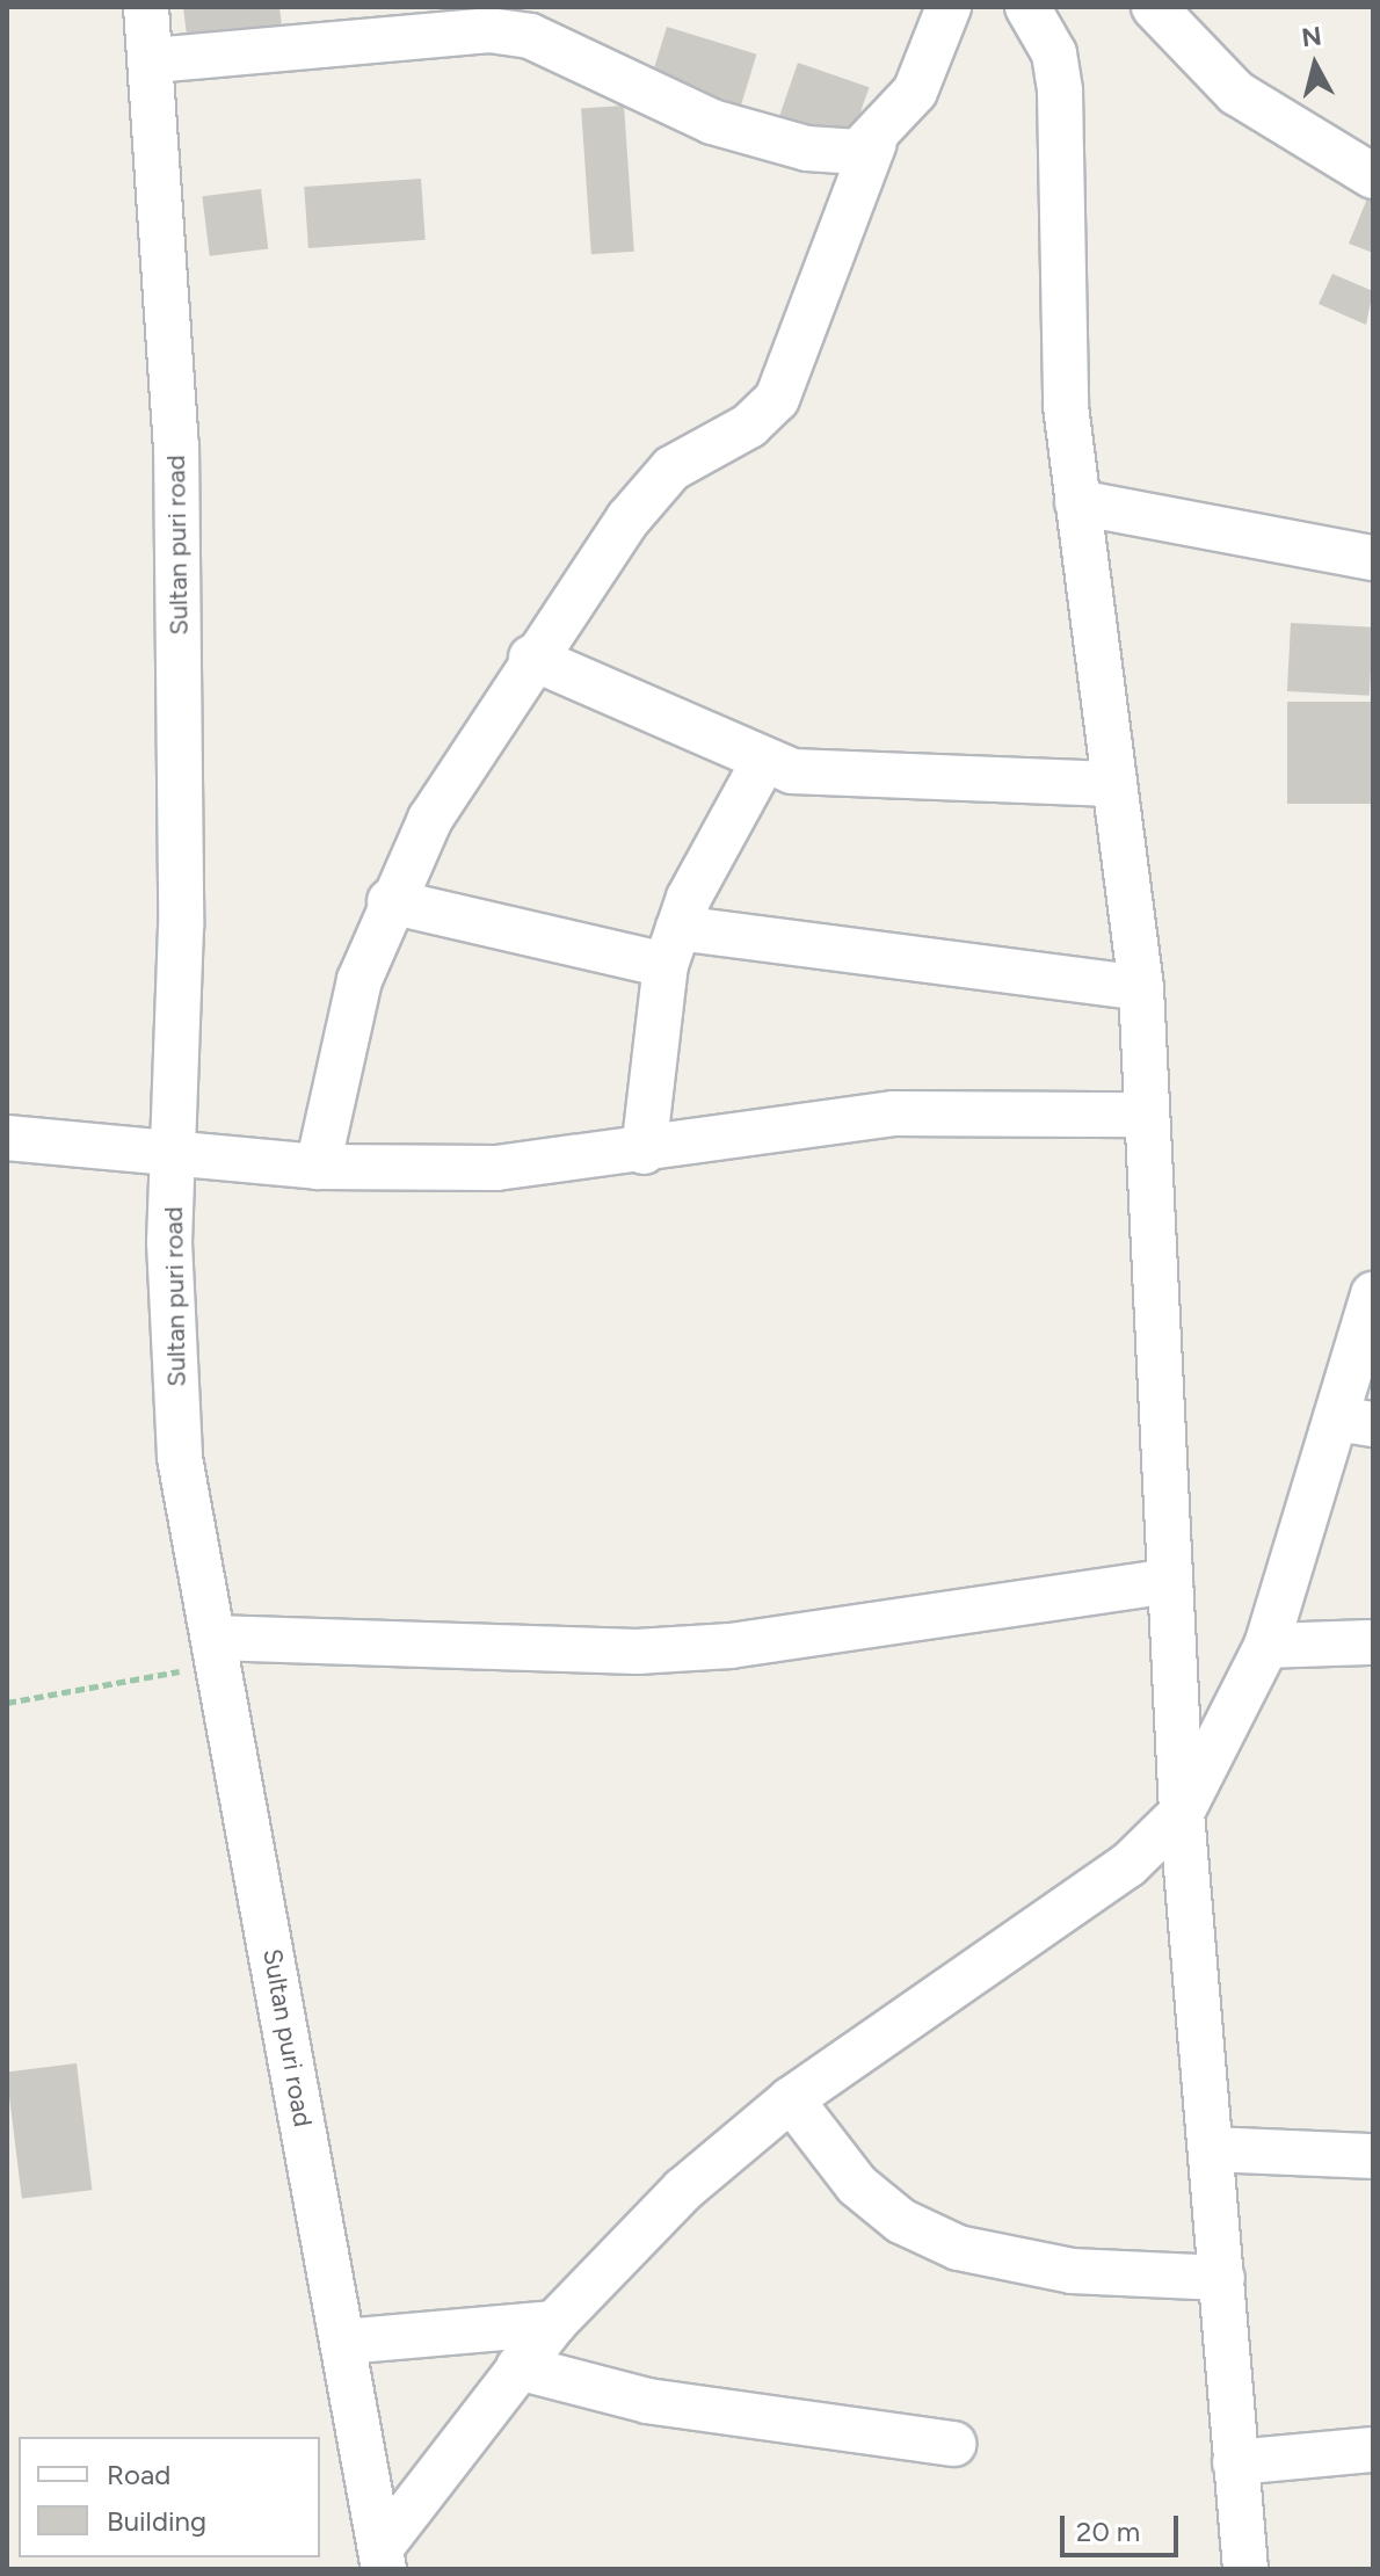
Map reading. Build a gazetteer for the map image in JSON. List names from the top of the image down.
{
  "streets": {
    "street": ["Sultan puri road"]
  },
  "legend": ["Road", "Building"],
  "scale_bar": "20 m",
  "north": "top"
}
